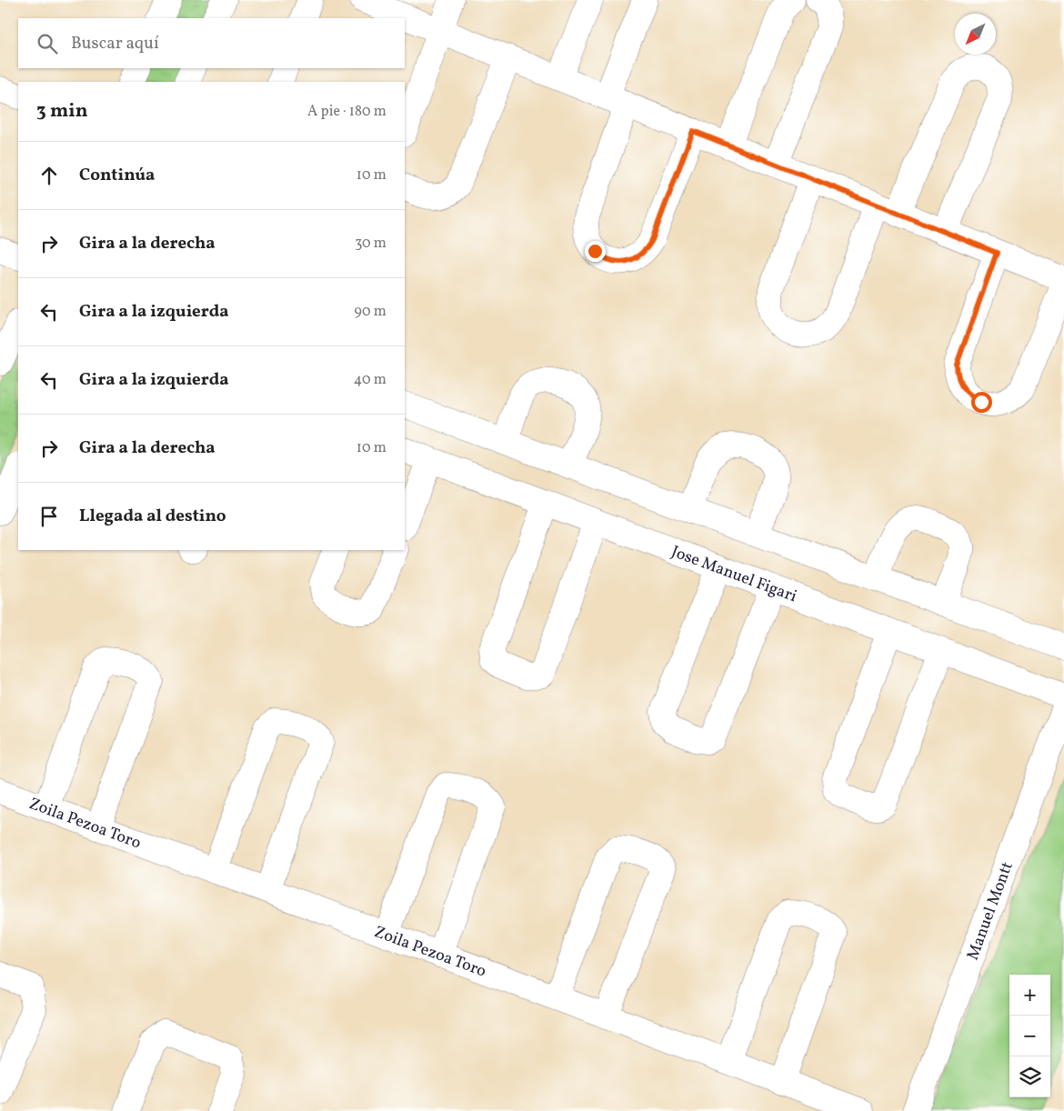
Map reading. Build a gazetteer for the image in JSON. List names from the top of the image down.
{
  "streets": {
    "street": ["Jose Manuel Figari", "Zoila Pezoa Toro", "Manuel Montt"]
  },
  "north": "bottom left",
  "page": {
    "search": "Buscar aquí",
    "heading": ["3 min", "A pie · 180 m"],
    "list": [
      ["Continúa", "10 m"],
      ["Gira a la derecha", "30 m"],
      ["Gira a la izquierda", "90 m"],
      ["Gira a la izquierda", "40 m"],
      ["Gira a la derecha", "10 m"],
      "Llegada al destino"
    ],
    "map_buttons": ["+", "−"]
  }
}
